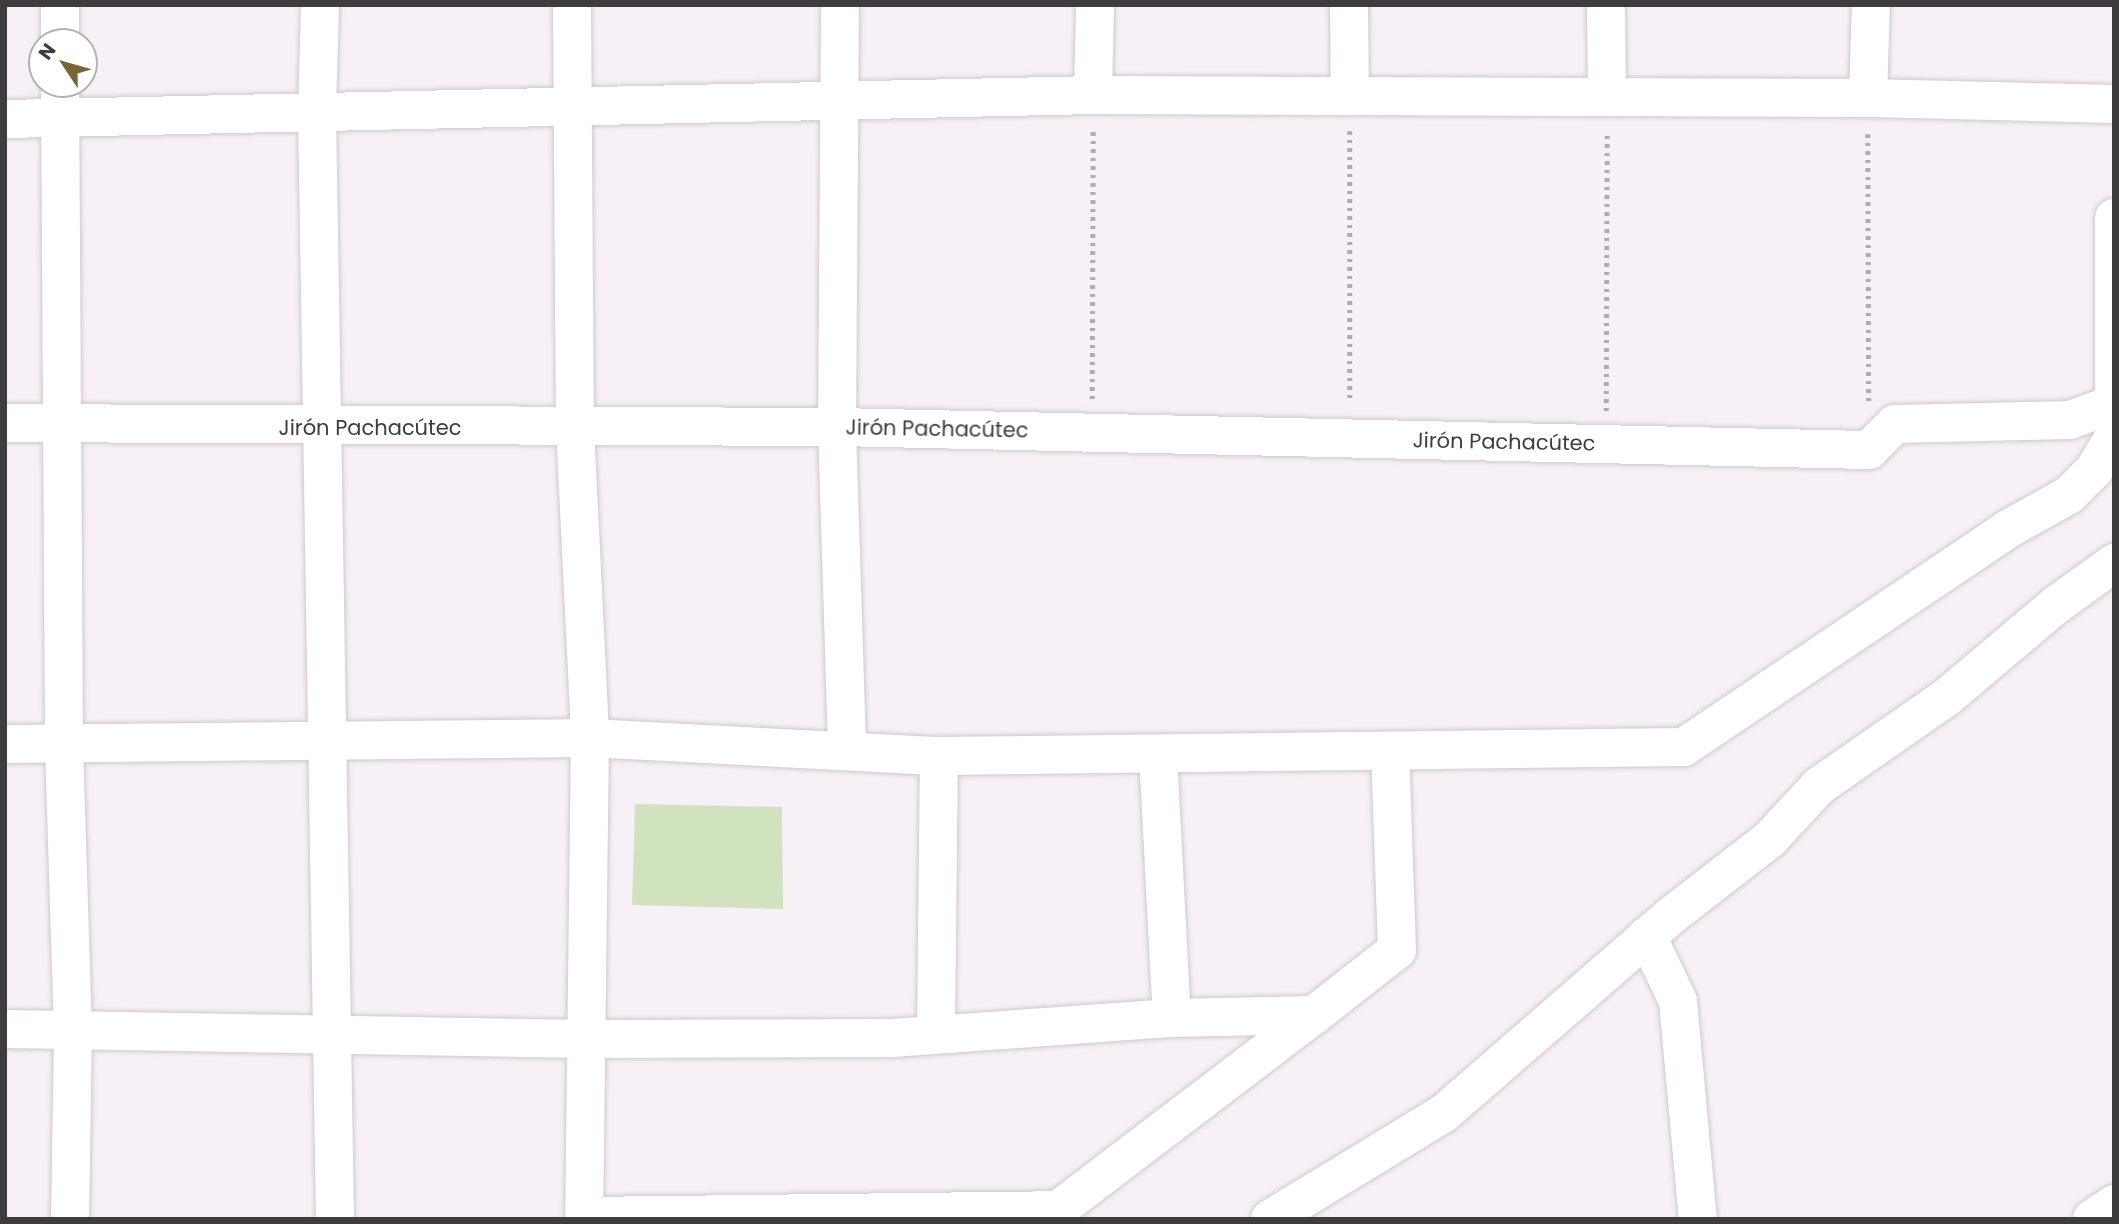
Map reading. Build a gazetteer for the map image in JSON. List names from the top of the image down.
{
  "streets": {
    "street": ["Jirón Pachacútec"]
  },
  "north": "top left"
}
